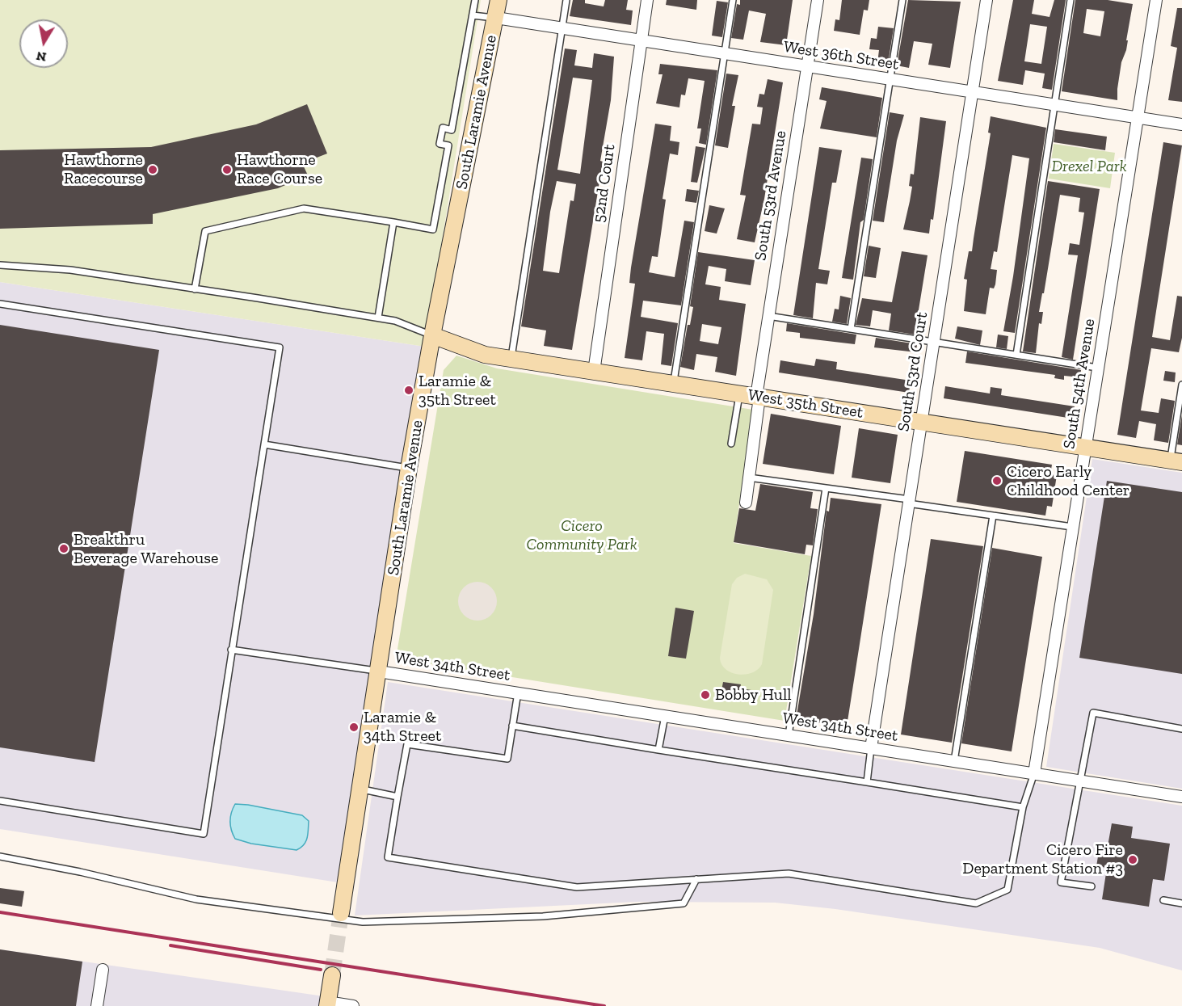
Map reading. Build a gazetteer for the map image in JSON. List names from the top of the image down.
{
  "streets": {
    "main road": ["South Laramie Avenue", "West 35th Street"],
    "street": [
      "West 36th Street",
      "52nd Court",
      "South 53rd Avenue",
      "South 53rd Court",
      "South 54th Avenue",
      "West 34th Street"
    ]
  },
  "crossings": [
    ["West 36th Street", "South Laramie Avenue"],
    ["West 36th Street", "52nd Court"],
    ["West 36th Street", "South 53rd Avenue"],
    ["West 36th Street", "South 53rd Court"],
    ["West 36th Street", "South 54th Avenue"],
    ["South Laramie Avenue", "West 35th Street"],
    ["South Laramie Avenue", "West 34th Street"],
    ["52nd Court", "West 35th Street"],
    ["South 53rd Avenue", "West 35th Street"],
    ["South 53rd Court", "West 35th Street"],
    ["South 53rd Court", "West 34th Street"],
    ["South 54th Avenue", "West 35th Street"],
    ["South 54th Avenue", "West 34th Street"]
  ],
  "parks": ["Drexel Park", "Cicero Community Park"],
  "places": [
    "Hawthorne Racecourse",
    "Hawthorne Race Course",
    "Laramie & 35th Street",
    "Cicero Early Childhood Center",
    "Breakthru Beverage Warehouse",
    "Bobby Hull",
    "Laramie & 34th Street",
    "Cicero Fire Department Station #3"
  ],
  "north": "bottom"
}
